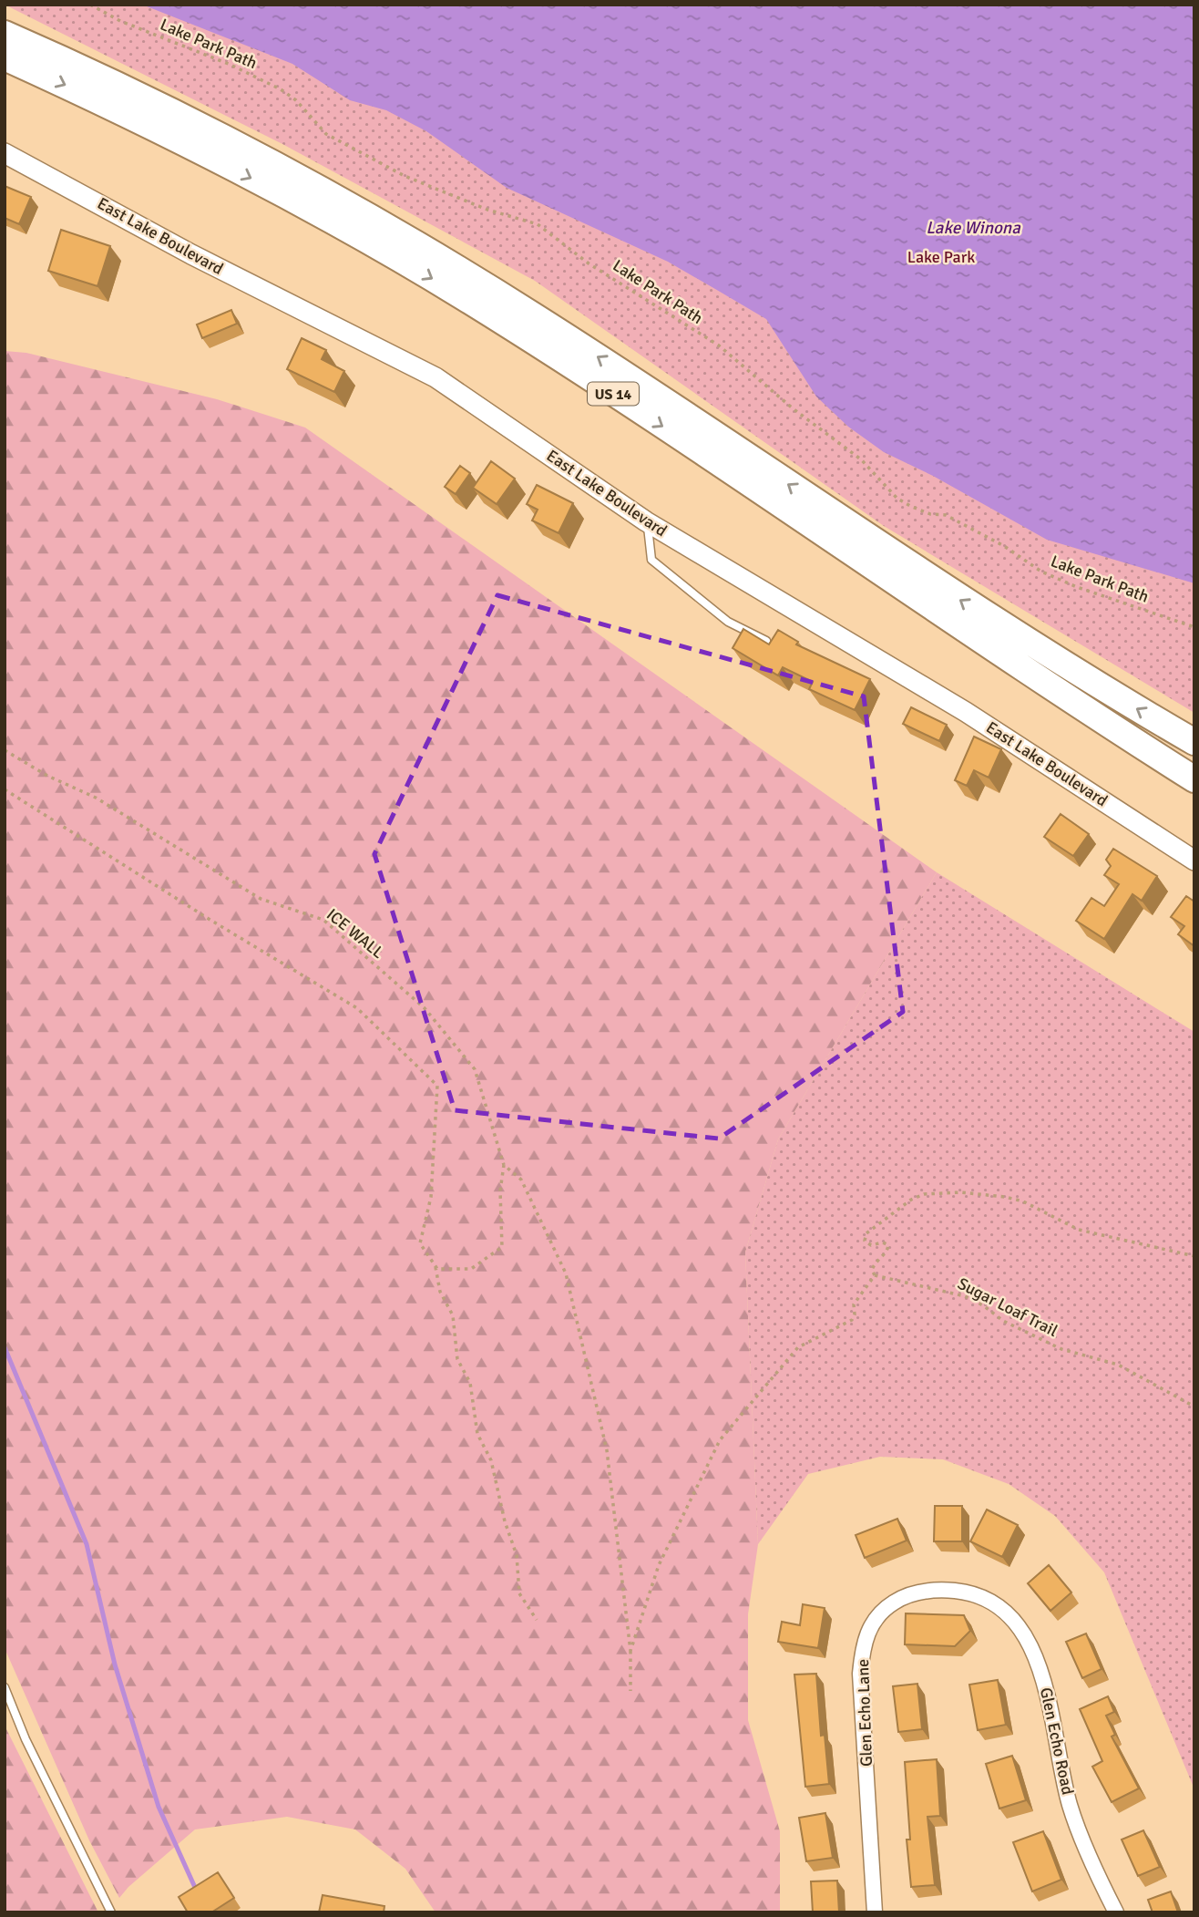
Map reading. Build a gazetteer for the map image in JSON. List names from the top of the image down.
{
  "streets": {
    "highway": ["US 14"],
    "street": ["East Lake Boulevard", "Glen Echo Lane", "Glen Echo Road"],
    "path": ["Lake Park Path", "ICE WALL", "Sugar Loaf Trail"]
  },
  "crossings": [
    ["Glen Echo Lane", "Glen Echo Road"]
  ],
  "water": ["Lake Winona"],
  "parks": ["Lake Park"]
}
